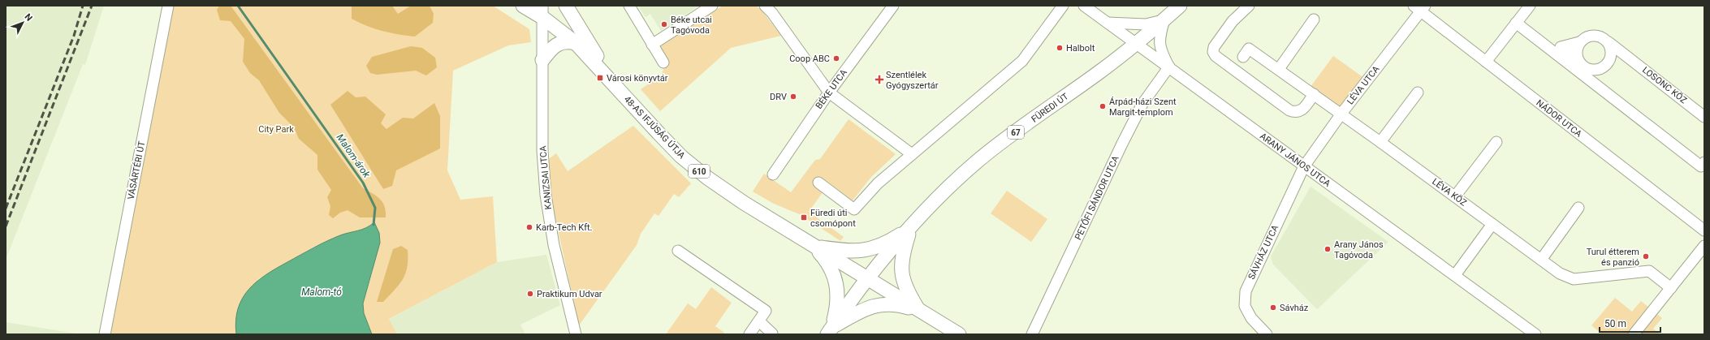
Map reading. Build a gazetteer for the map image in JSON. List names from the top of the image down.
{
  "streets": {
    "main road": [
      "FÜREDI ÚT",
      "48-AS IFJÚSÁG ÚTJA",
      "67",
      "610"
    ],
    "street": [
      "LÉVA UTCA",
      "LOSONC KÖZ",
      "BÉKE UTCA",
      "NÁDOR UTCA",
      "ARANY JÁNOS UTCA",
      "VÁSÁRTÉRI ÚT",
      "KANIZSAI UTCA",
      "LÉVA KÖZ",
      "PETŐFI SÁNDOR UTCA",
      "SÁVHÁZ UTCA"
    ]
  },
  "crossings": [
    ["LÉVA UTCA", "NÁDOR UTCA"],
    ["LÉVA UTCA", "ARANY JÁNOS UTCA"],
    ["LÉVA UTCA", "LÉVA KÖZ"],
    ["LÉVA UTCA", "SÁVHÁZ UTCA"],
    ["FÜREDI ÚT", "67"],
    ["FÜREDI ÚT", "ARANY JÁNOS UTCA"],
    ["48-AS IFJÚSÁG ÚTJA", "610"],
    ["48-AS IFJÚSÁG ÚTJA", "KANIZSAI UTCA"],
    ["67", "610"],
    ["ARANY JÁNOS UTCA", "PETŐFI SÁNDOR UTCA"],
    ["ARANY JÁNOS UTCA", "SÁVHÁZ UTCA"]
  ],
  "water": ["Malom-árok", "Malom-tó"],
  "parks": ["City Park"],
  "places": {
    "other": [
      "Béke utcai Tagóvoda",
      "Halbolt",
      "Coop ABC",
      "DRV",
      "Árpád-házi Szent Margit-templom",
      "Karb-Tech Kft.",
      "Arany János Tagóvoda",
      "Turul étterem és panzió",
      "Praktikum Udvar",
      "Sávház"
    ],
    "transit": ["Városi könyvtár", "Füredi úti csomópont"],
    "health": ["Szentlélek Gyógyszertár"]
  },
  "scale_bar": "50 m",
  "north": "top right"
}
